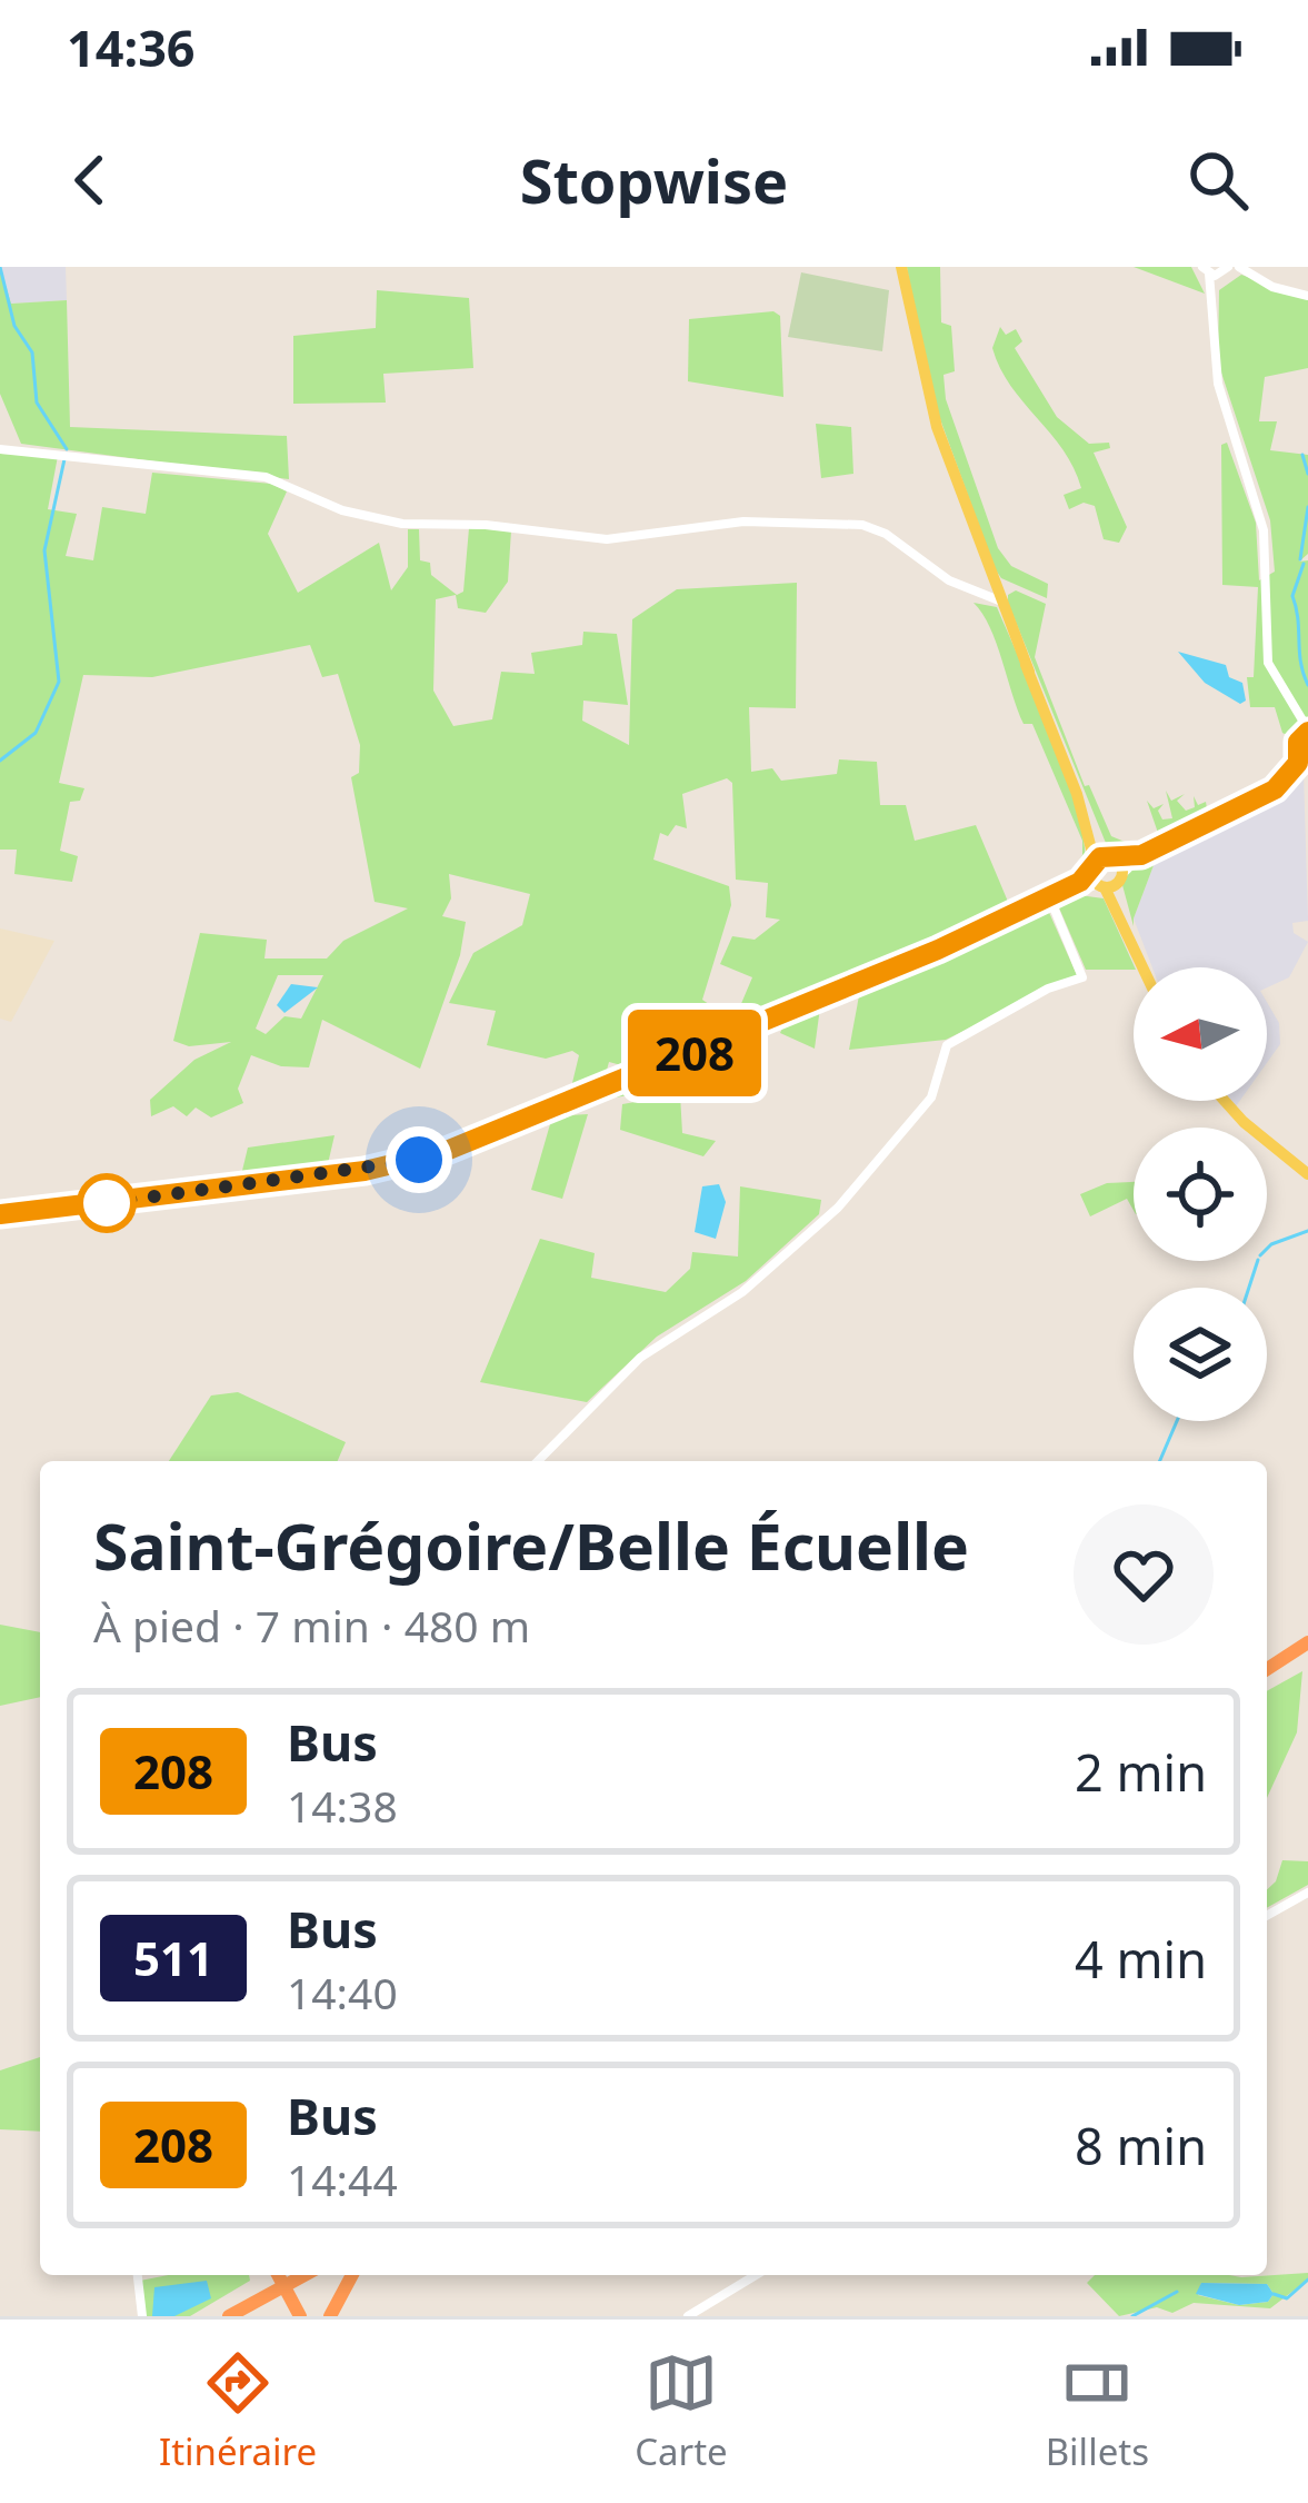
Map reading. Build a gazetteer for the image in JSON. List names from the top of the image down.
{
  "lines": ["bus line 208"],
  "north": "left",
  "page": {
    "status": "14:36",
    "header": "Stopwise",
    "on_map": "208",
    "heading": ["Saint-Grégoire/Belle Écuelle", "À pied · 7 min · 480 m"],
    "list": [
      {
        "mark": "208",
        "name": "Bus",
        "note": "14:38",
        "value": "2 min"
      },
      {
        "mark": "511",
        "name": "Bus",
        "note": "14:40",
        "value": "4 min"
      },
      {
        "mark": "208",
        "name": "Bus",
        "note": "14:44",
        "value": "8 min"
      }
    ],
    "tabs": ["Itinéraire", "Carte", "Billets"]
  }
}
